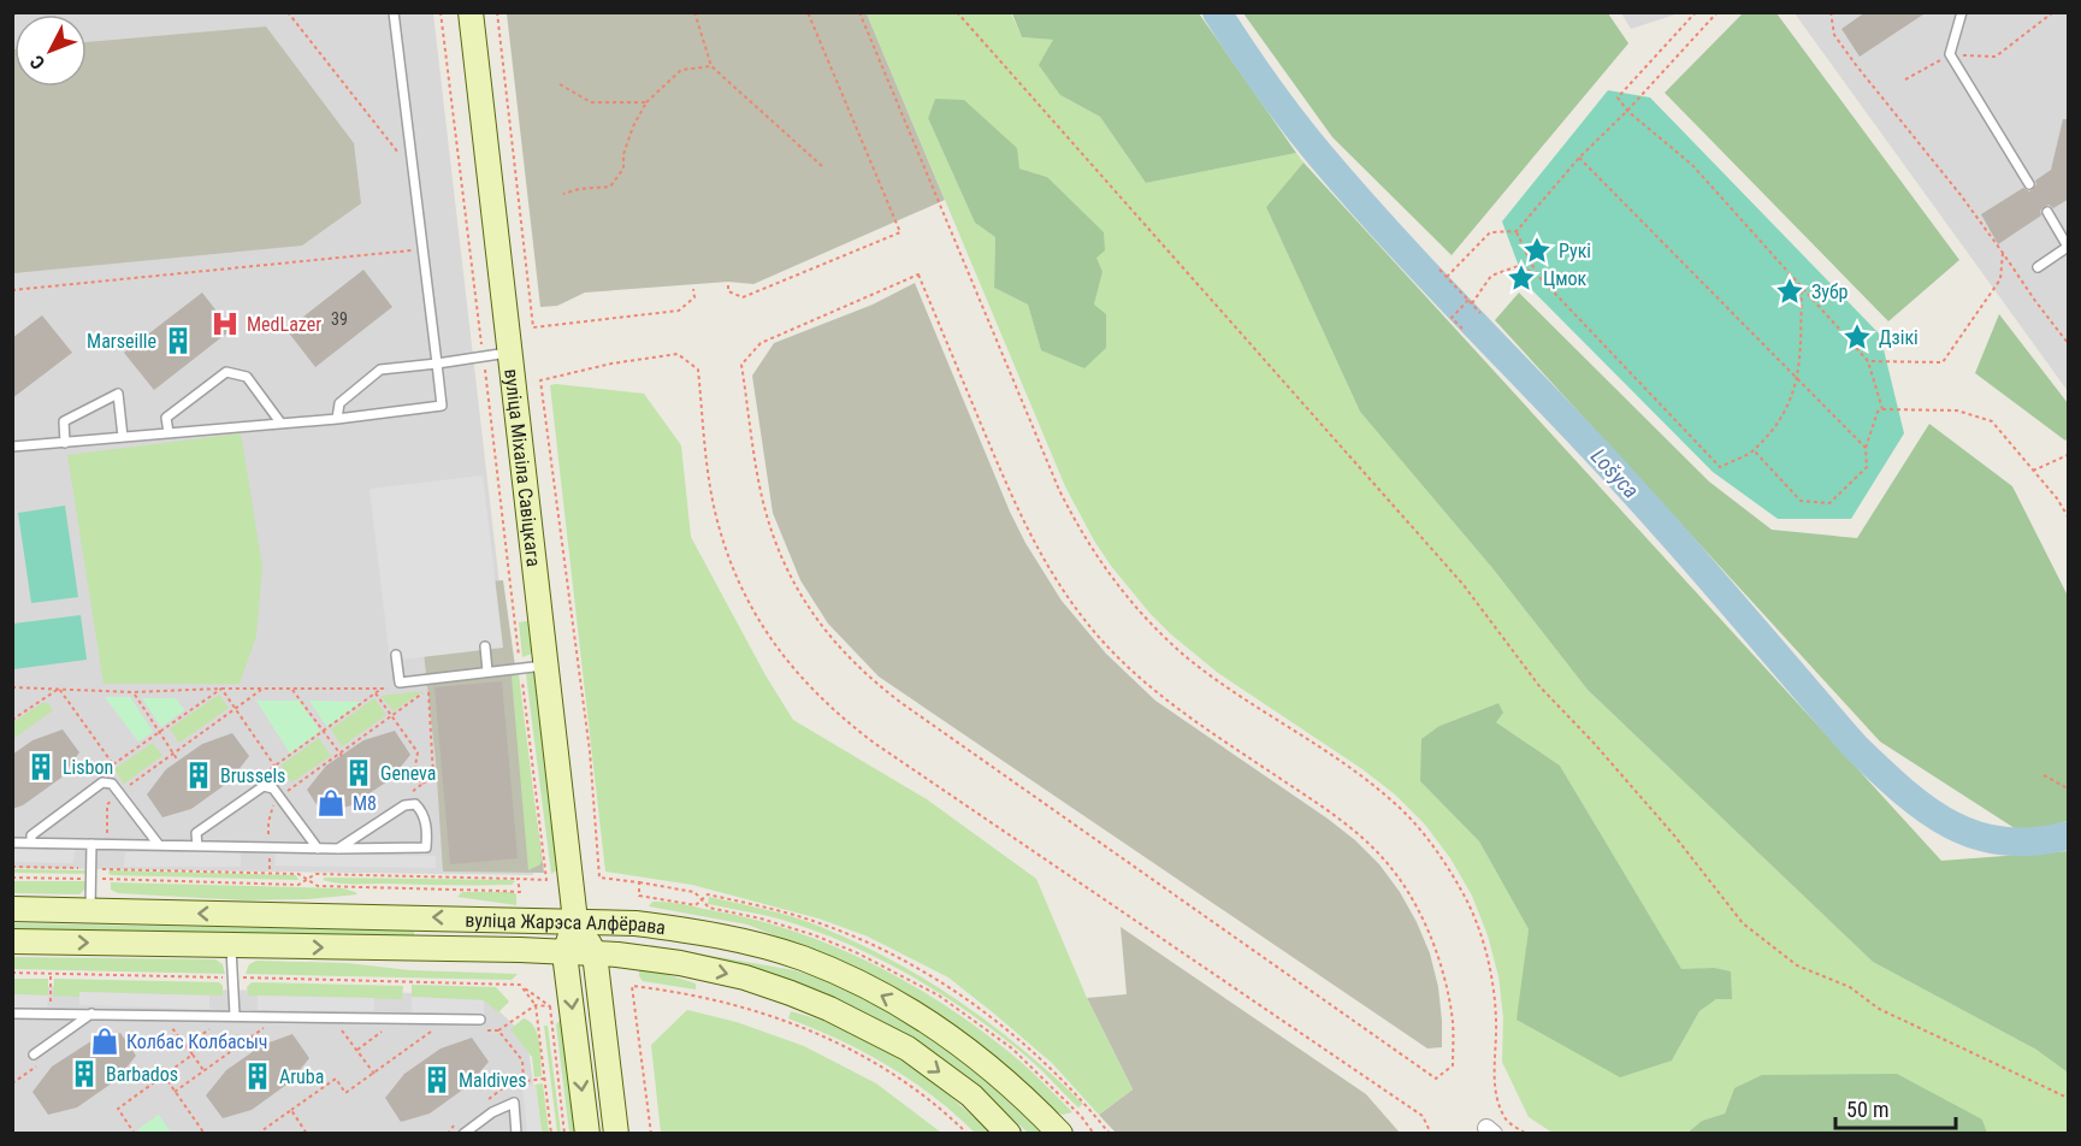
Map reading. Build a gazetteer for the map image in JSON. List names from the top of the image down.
{
  "streets": {
    "main road": ["вуліца Міхаіла Савіцкага", "вуліца Жарэса Алфёрава"]
  },
  "crossings": [
    ["вуліца Міхаіла Савіцкага", "вуліца Жарэса Алфёрава"]
  ],
  "water": ["Lošyca"],
  "places": {
    "place": [
      "Рукі",
      "Цмок",
      "Зубр",
      "Дзікі"
    ],
    "hospital": ["MedLazer"],
    "building": [
      "Marseille",
      "Lisbon",
      "Geneva",
      "Brussels",
      "Barbados",
      "Aruba",
      "Maldives"
    ],
    "shop": ["М8", "Колбас Колбасыч"]
  },
  "house_numbers": ["39"],
  "scale_bar": "50 m",
  "north": "bottom left"
}
